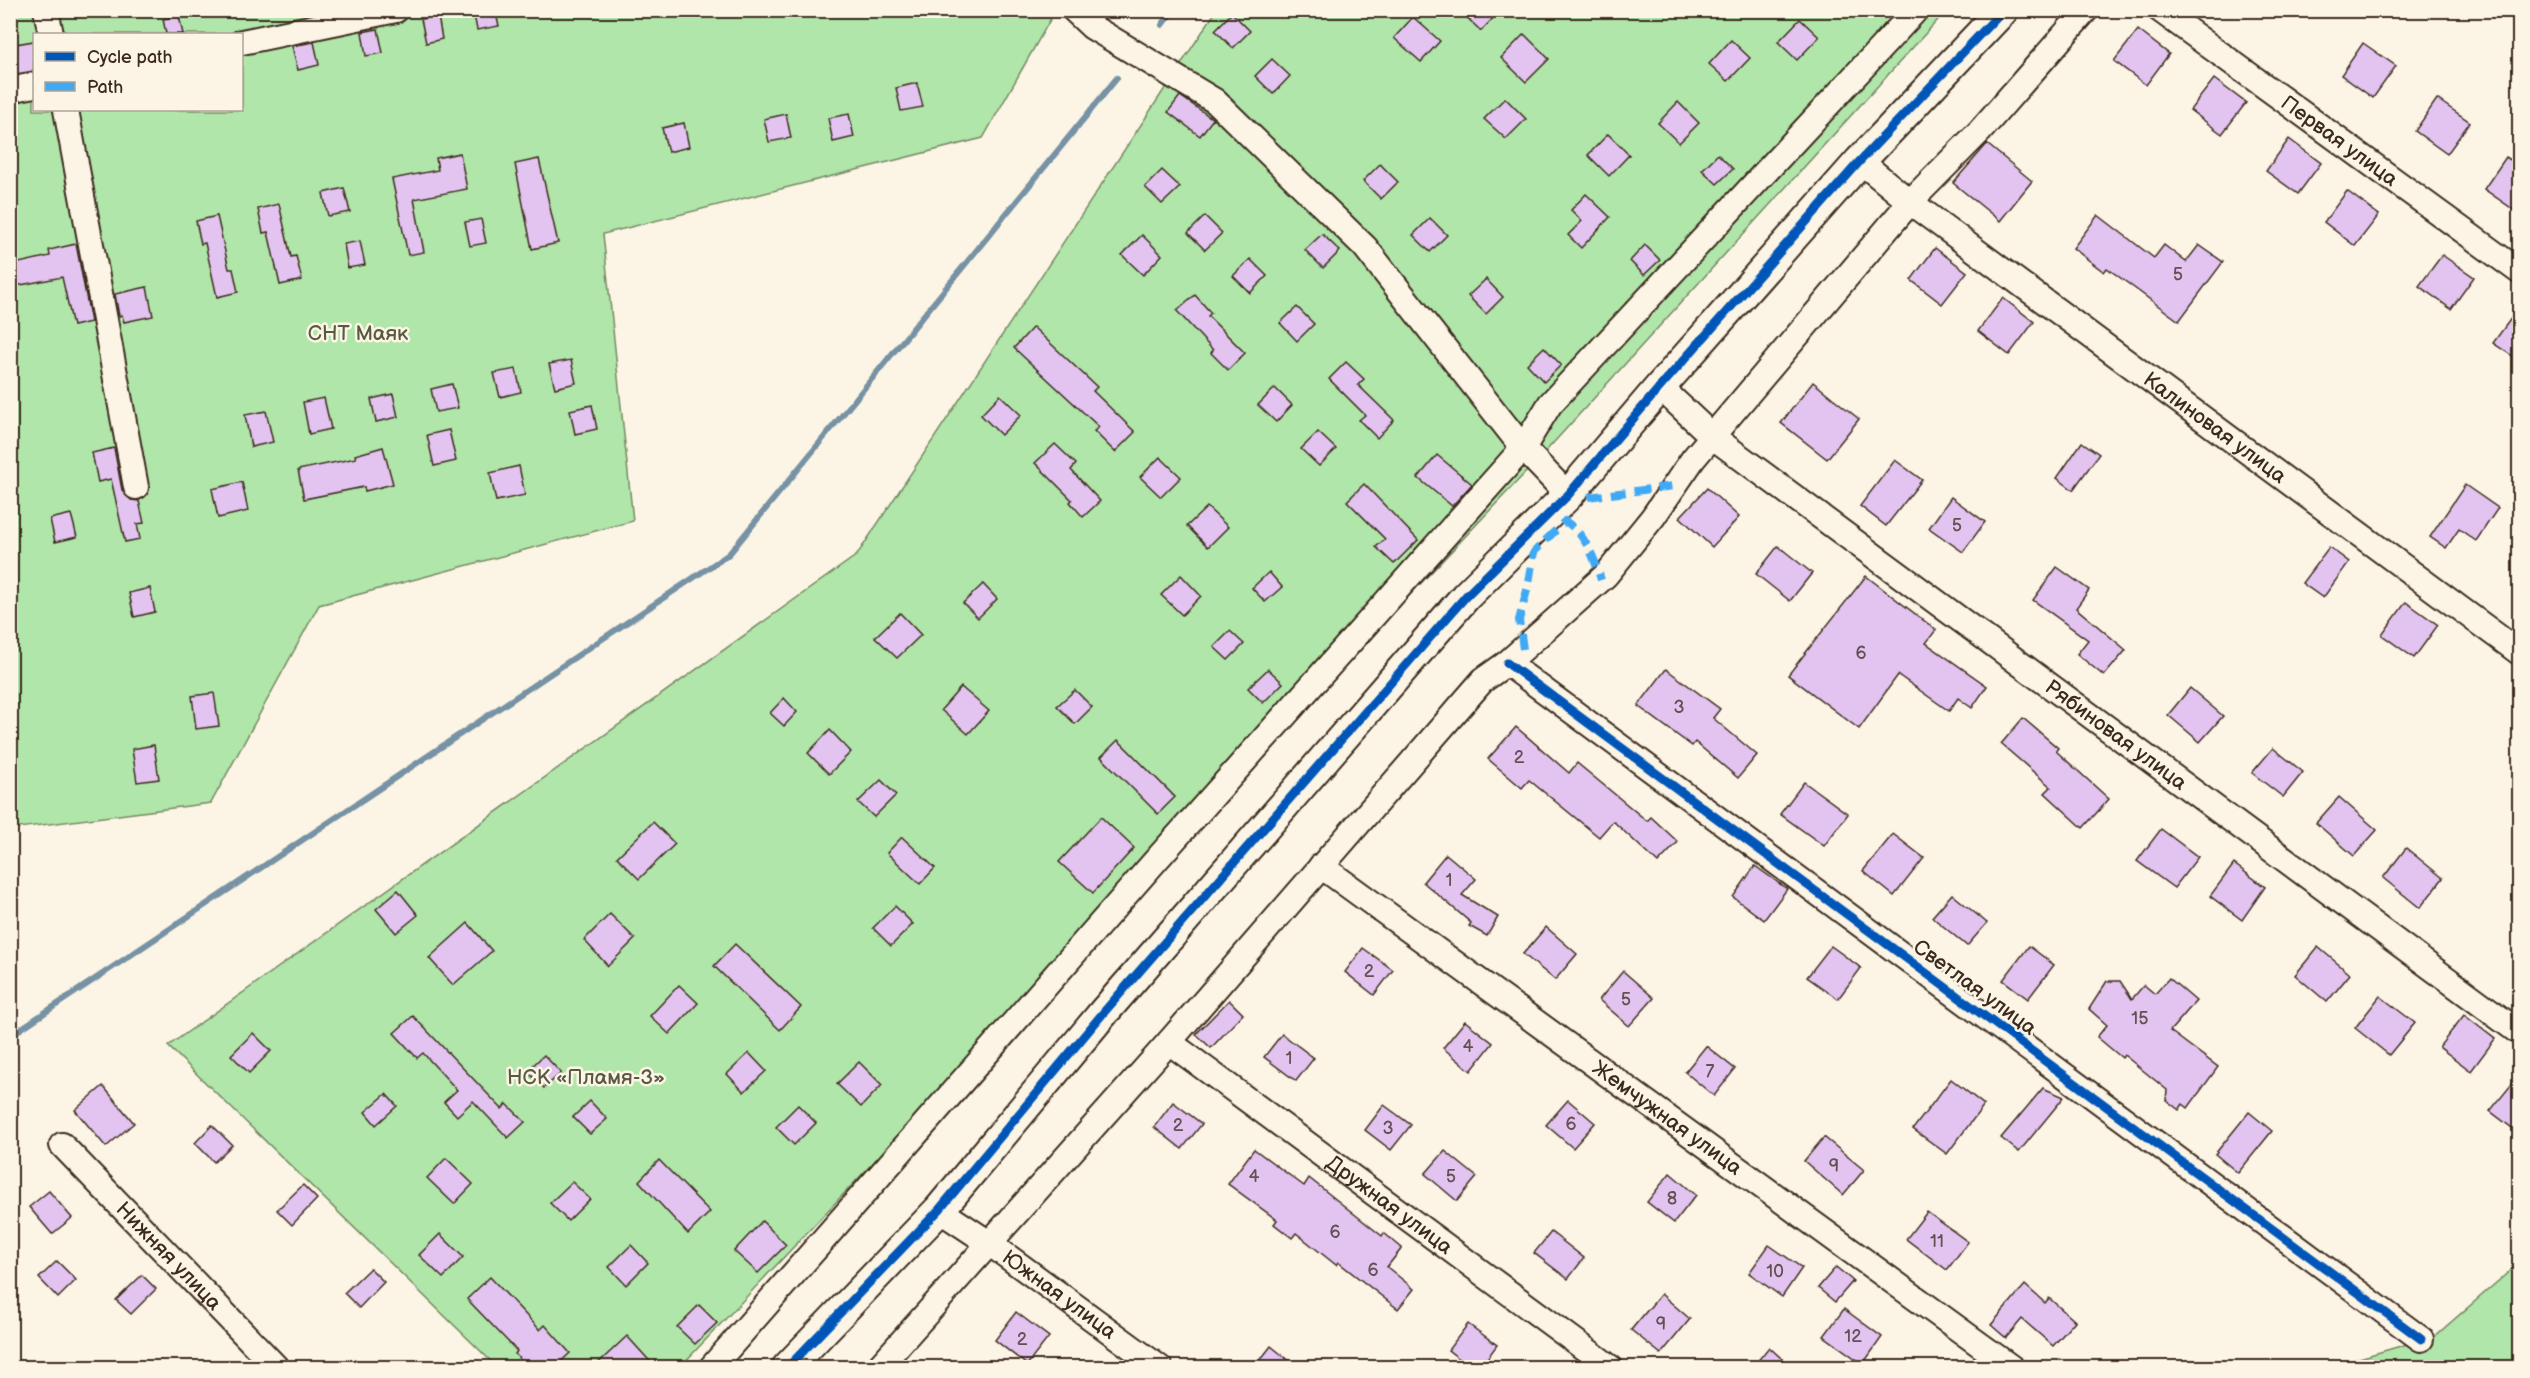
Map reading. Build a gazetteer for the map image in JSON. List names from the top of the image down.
{
  "streets": {
    "street": [
      "Первая улица",
      "Калиновая улица",
      "Рябиновая улица",
      "Светлая улица",
      "Жемчужная улица",
      "Дружная улица",
      "Нижняя улица",
      "Южная улица"
    ]
  },
  "parks": ["СНТ Маяк", "НСК «Пламя-3»"],
  "house_numbers": [
    "5",
    "5",
    "6",
    "3",
    "2",
    "1",
    "2",
    "5",
    "15",
    "4",
    "1",
    "7",
    "6",
    "2",
    "3",
    "9",
    "4",
    "5",
    "8",
    "6",
    "11",
    "6",
    "10",
    "9",
    "12",
    "2"
  ],
  "legend": ["Cycle path", "Path"]
}
